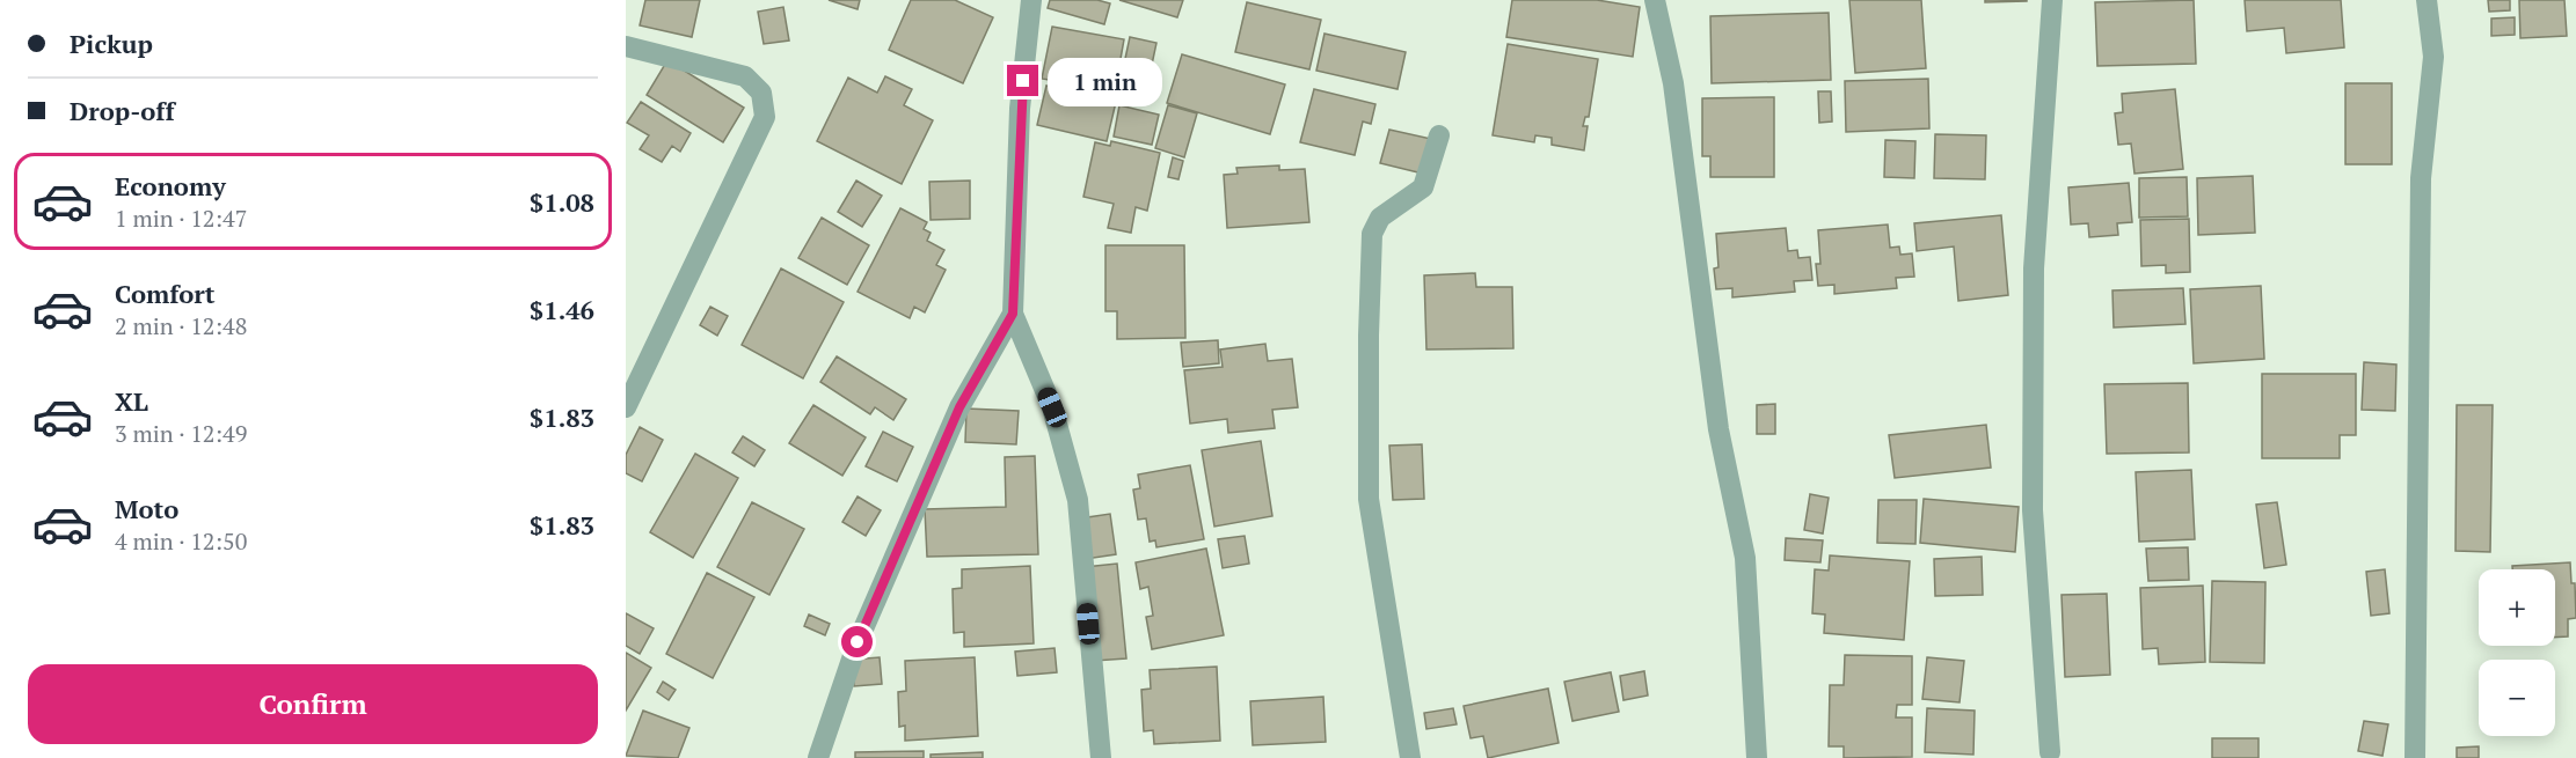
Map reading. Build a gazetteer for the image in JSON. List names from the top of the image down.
{
  "page": {
    "banner": ["Pickup", "Drop-off"],
    "bubble": "1 min",
    "list": [
      {
        "name": "Economy",
        "note": "1 min · 12:47",
        "value": "$1.08"
      },
      {
        "name": "Comfort",
        "note": "2 min · 12:48",
        "value": "$1.46"
      },
      {
        "name": "XL",
        "note": "3 min · 12:49",
        "value": "$1.83"
      },
      {
        "name": "Moto",
        "note": "4 min · 12:50",
        "value": "$1.83"
      }
    ],
    "map_buttons": ["+", "−"],
    "buttons": "Confirm"
  }
}
